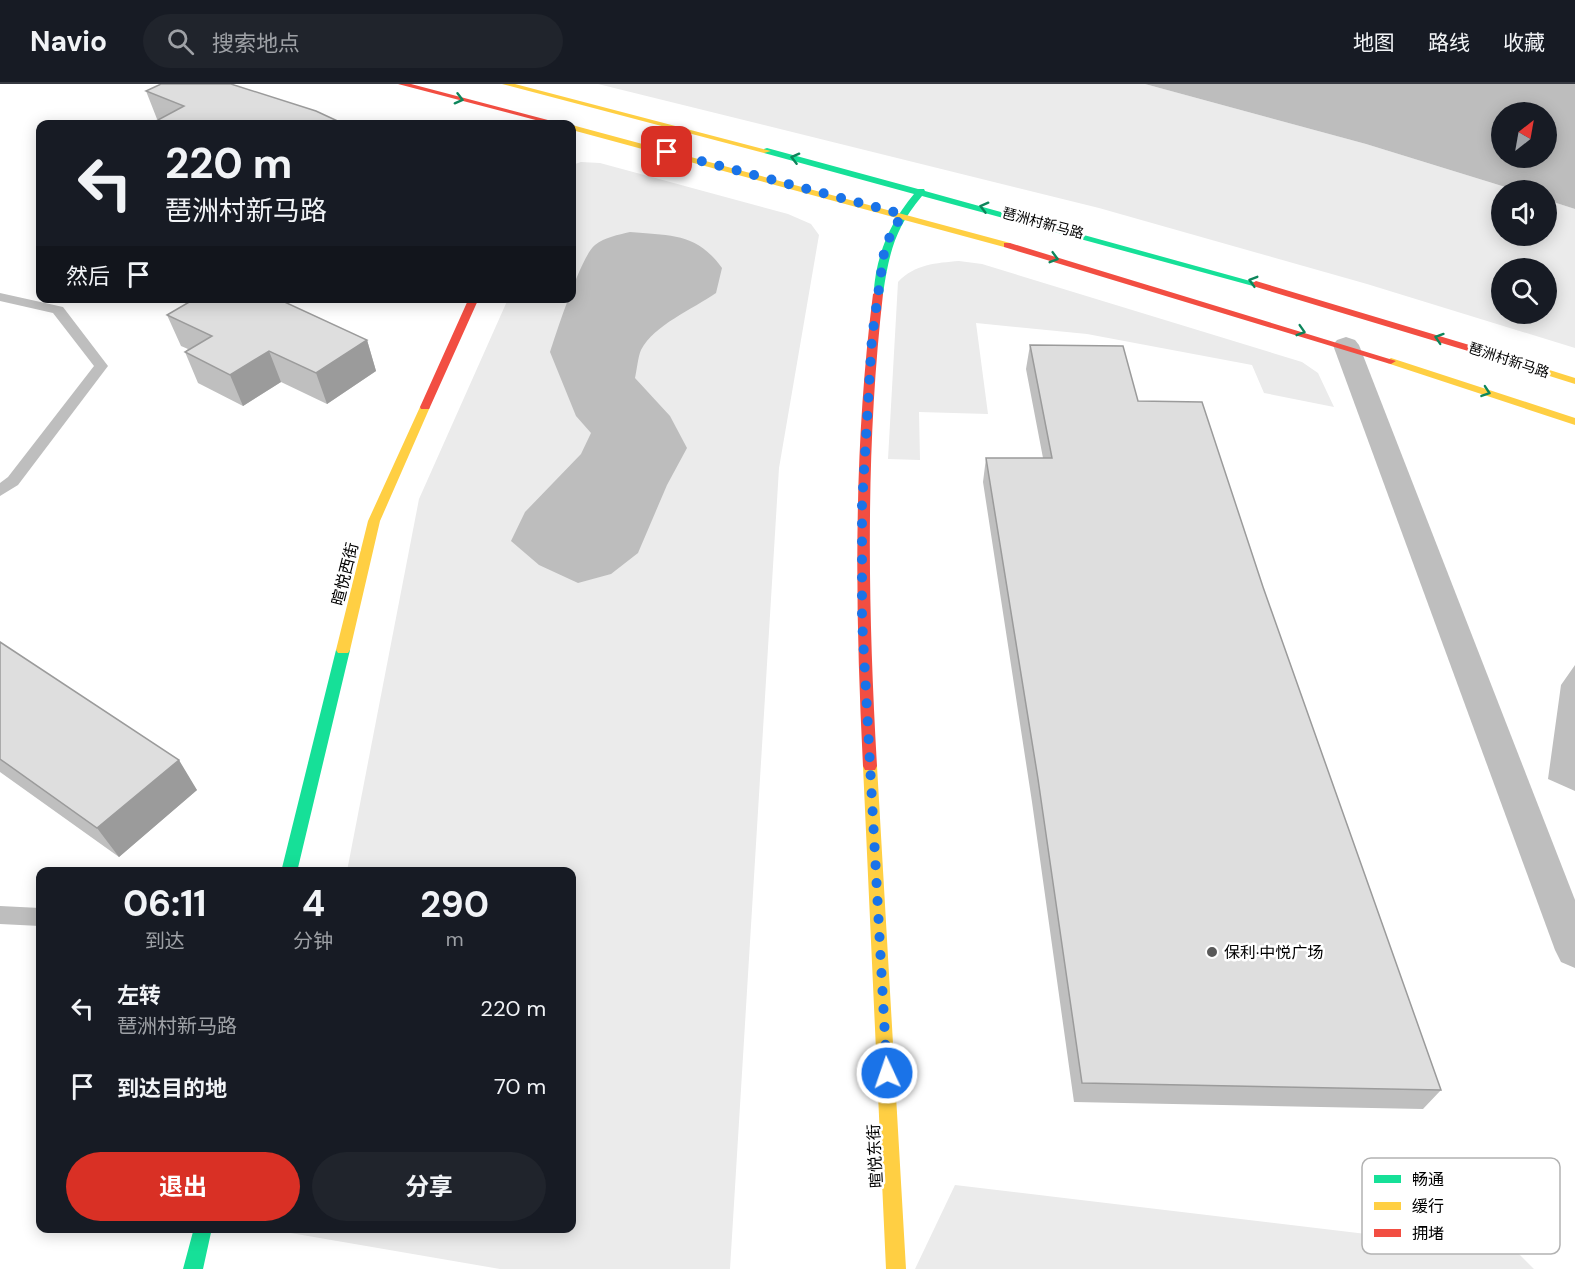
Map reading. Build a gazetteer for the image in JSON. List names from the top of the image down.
{
  "streets": {
    "street": ["琶洲村新马路", "暄悦西街", "暄悦东街"]
  },
  "crossings": [
    ["琶洲村新马路", "暄悦东街"]
  ],
  "places": ["保利·中悦广场"],
  "legend": ["畅通", "缓行", "拥堵"],
  "north": "top right",
  "page": {
    "header": "Navio",
    "search": "搜索地点",
    "nav": ["地图", "路线", "收藏"],
    "turn": ["220 m", "琶洲村新马路"],
    "then": "然后",
    "eta": [
      "06:11",
      "到达",
      "4",
      "分钟",
      "290",
      "m"
    ],
    "list": [
      {
        "name": "左转",
        "note": "琶洲村新马路",
        "value": "220 m"
      },
      {
        "name": "到达目的地",
        "value": "70 m"
      }
    ],
    "buttons": ["退出", "分享"]
  }
}
